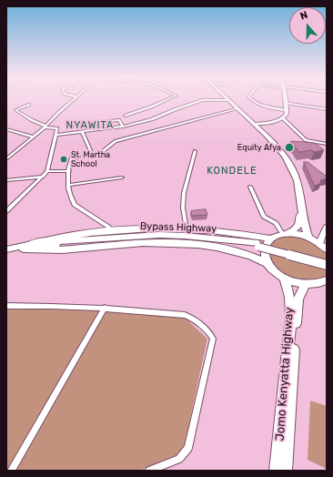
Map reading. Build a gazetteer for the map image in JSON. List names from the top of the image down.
{
  "streets": {
    "highway": ["Jomo Kenyatta Highway"],
    "main road": ["Bypass Highway"]
  },
  "districts": ["NYAWITA", "KONDELE"],
  "places": ["Equity Afya", "St. Martha School"],
  "north": "top"
}
